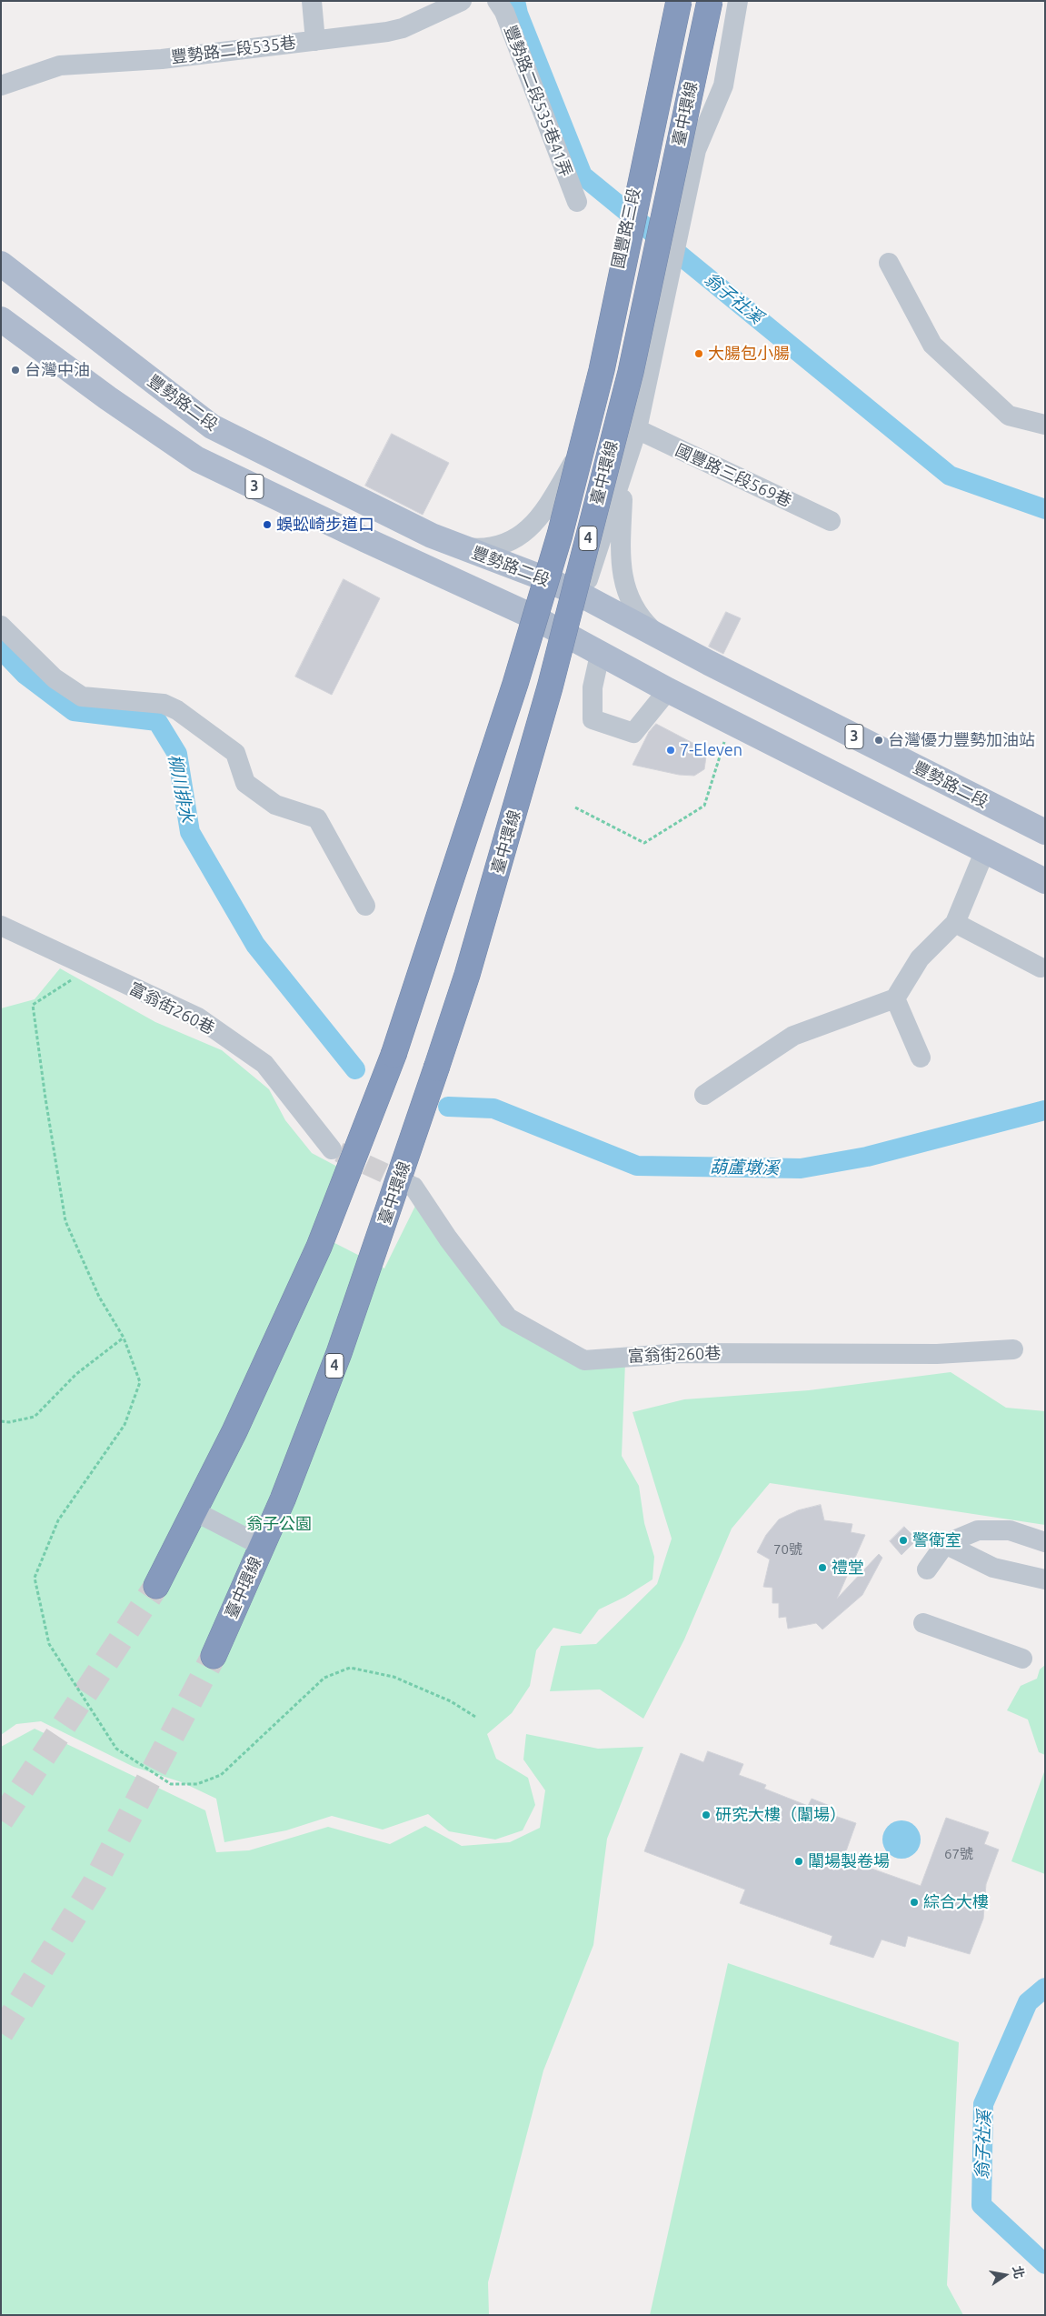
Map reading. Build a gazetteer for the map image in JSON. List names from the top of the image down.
{
  "streets": {
    "highway": ["臺中環線", "4"],
    "main road": ["豐勢路二段", "3"],
    "street": [
      "豐勢路二段535巷",
      "豐勢路二段535巷41弄",
      "國豐路三段",
      "國豐路三段569巷",
      "富翁街260巷"
    ]
  },
  "crossings": [
    ["國豐路三段", "豐勢路二段"],
    ["國豐路三段", "3"]
  ],
  "water": ["翁子社溪", "柳川排水", "葫蘆墩溪"],
  "parks": ["翁子公園"],
  "places": [
    "大腸包小腸",
    "台灣中油",
    "蜈蚣崎步道口",
    "台灣優力豐勢加油站",
    "7-Eleven",
    "警衛室",
    "禮堂",
    "研究大樓（闈場）",
    "闈場製卷場",
    "綜合大樓"
  ],
  "house_numbers": ["70號", "67號"],
  "north": "right"
}
